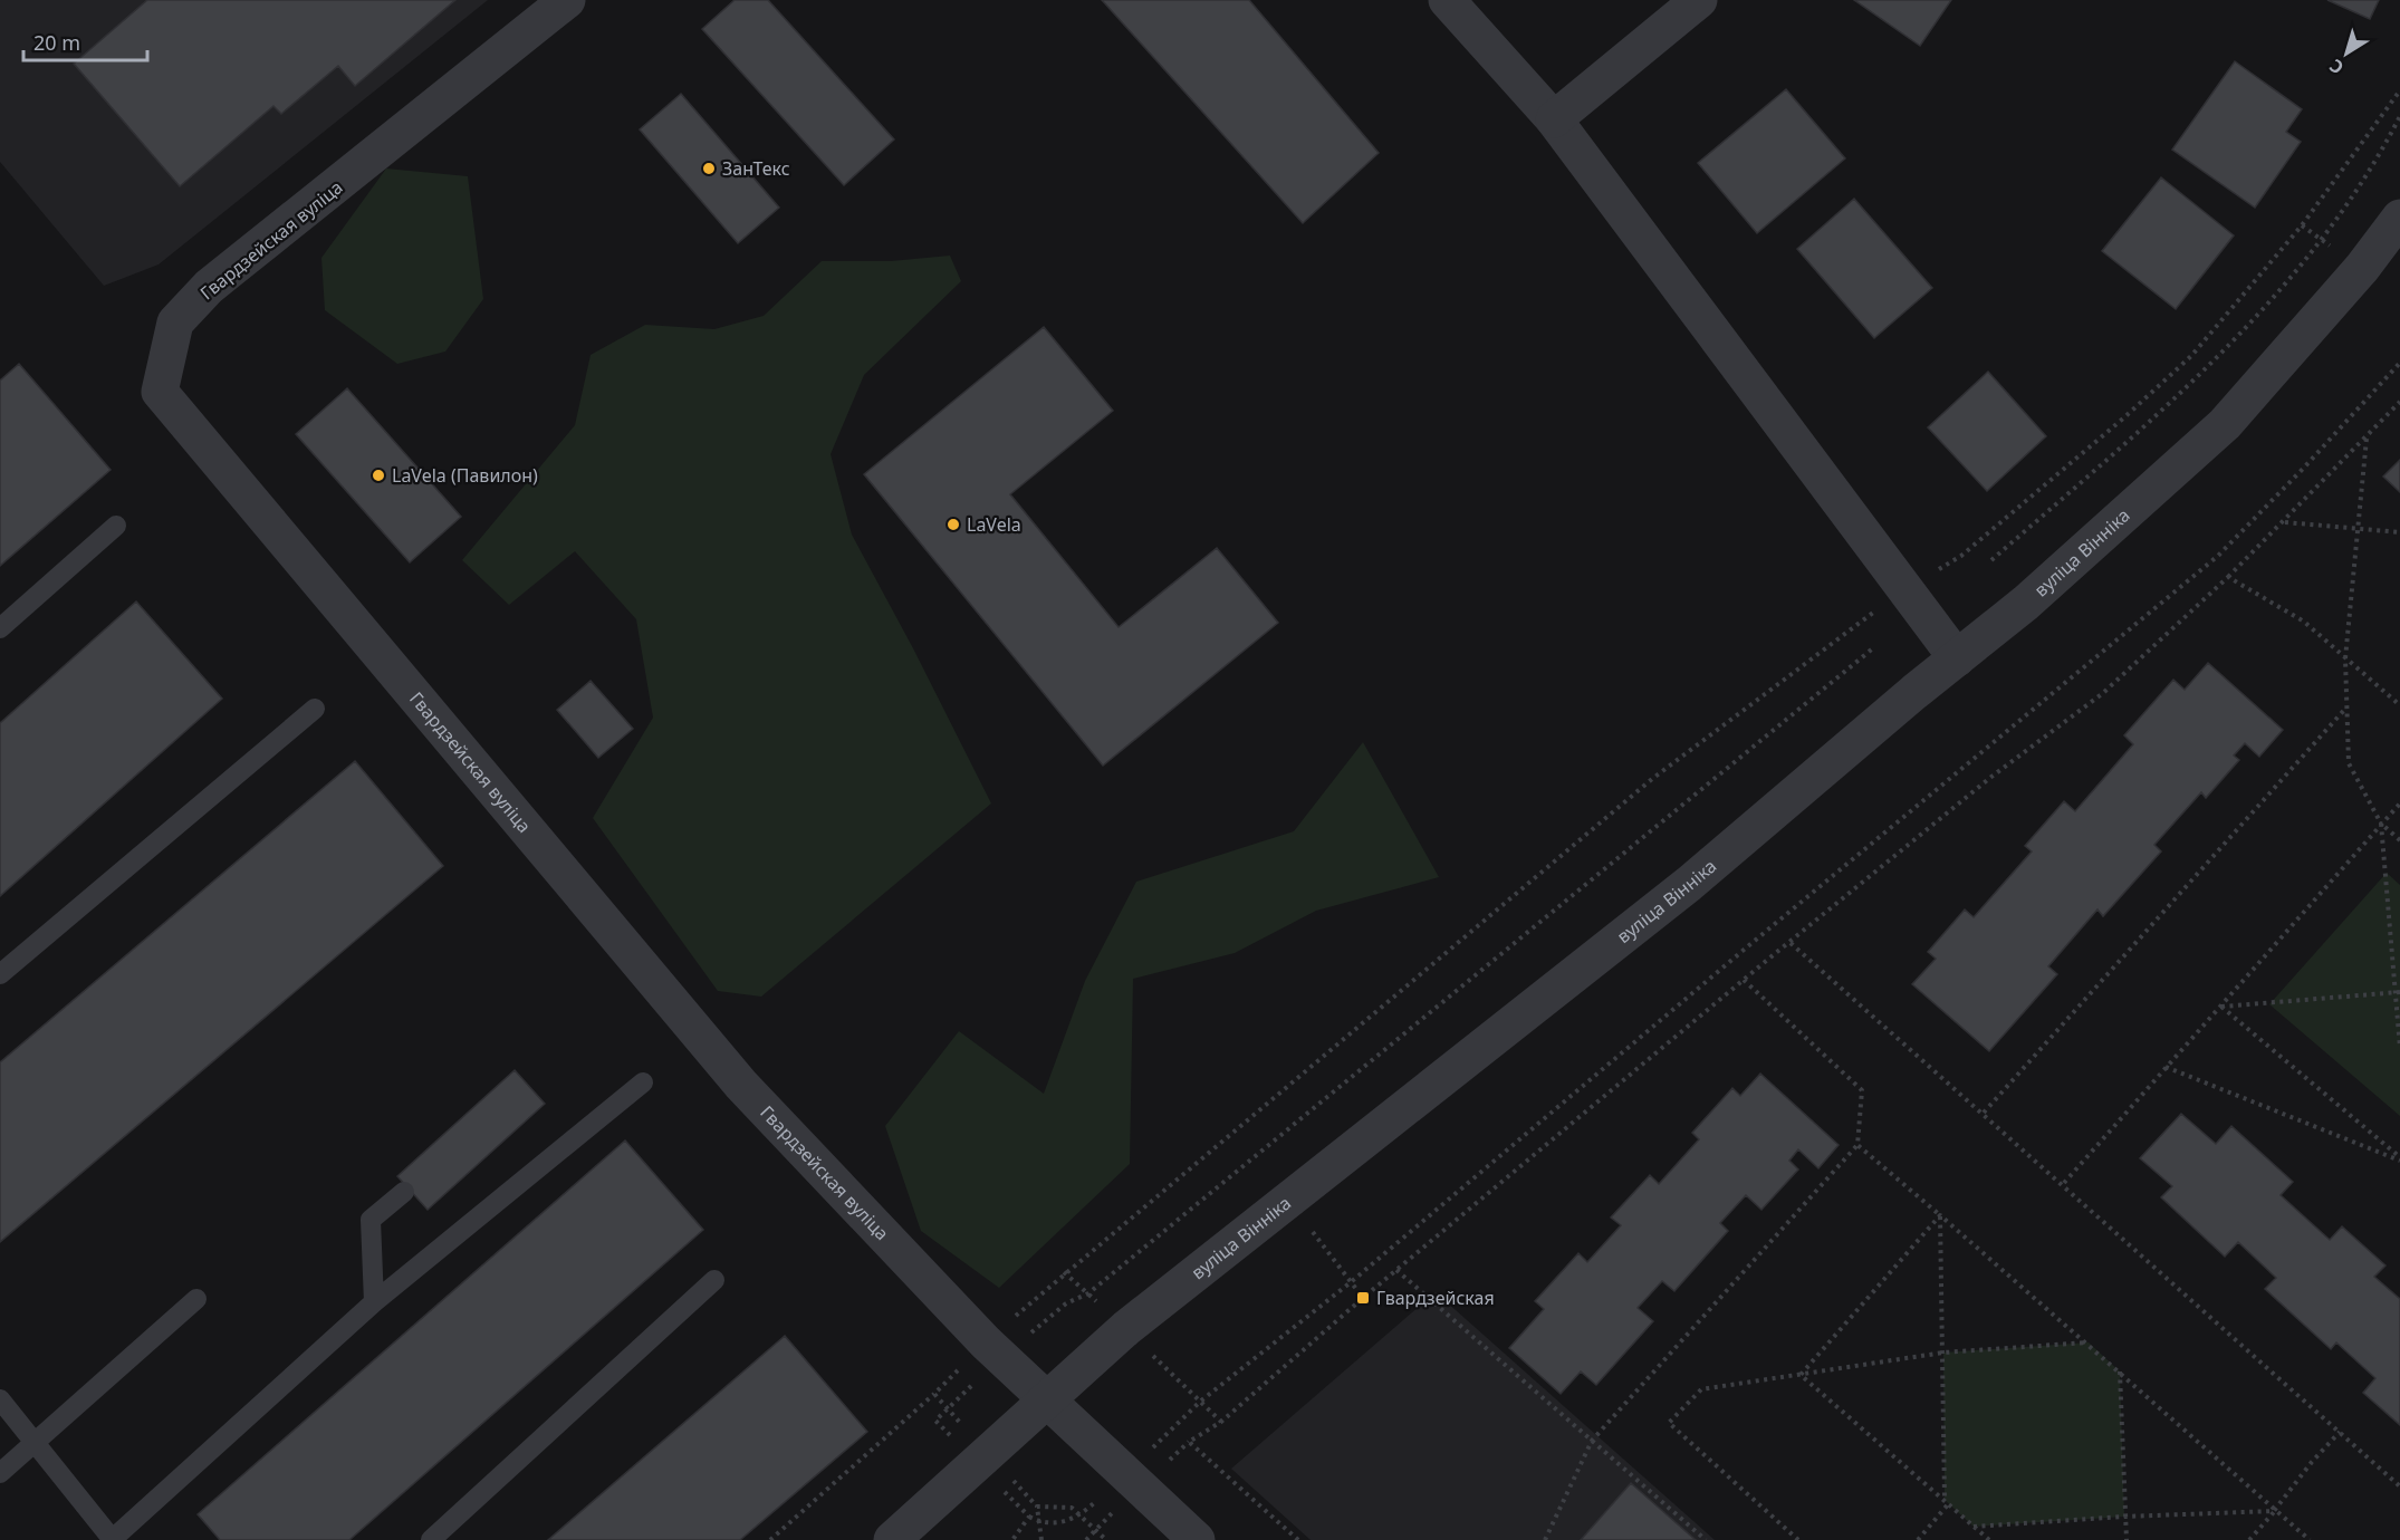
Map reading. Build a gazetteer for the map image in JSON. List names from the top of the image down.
{
  "streets": {
    "street": ["Гвардзейская вуліца", "вуліца Вінніка"]
  },
  "crossings": [
    ["Гвардзейская вуліца", "вуліца Вінніка"]
  ],
  "places": {
    "other": ["ЗанТекс", "LaVela (Павилон)", "LaVela"],
    "transit": ["Гвардзейская"]
  },
  "scale_bar": "20 m",
  "north": "bottom left"
}
